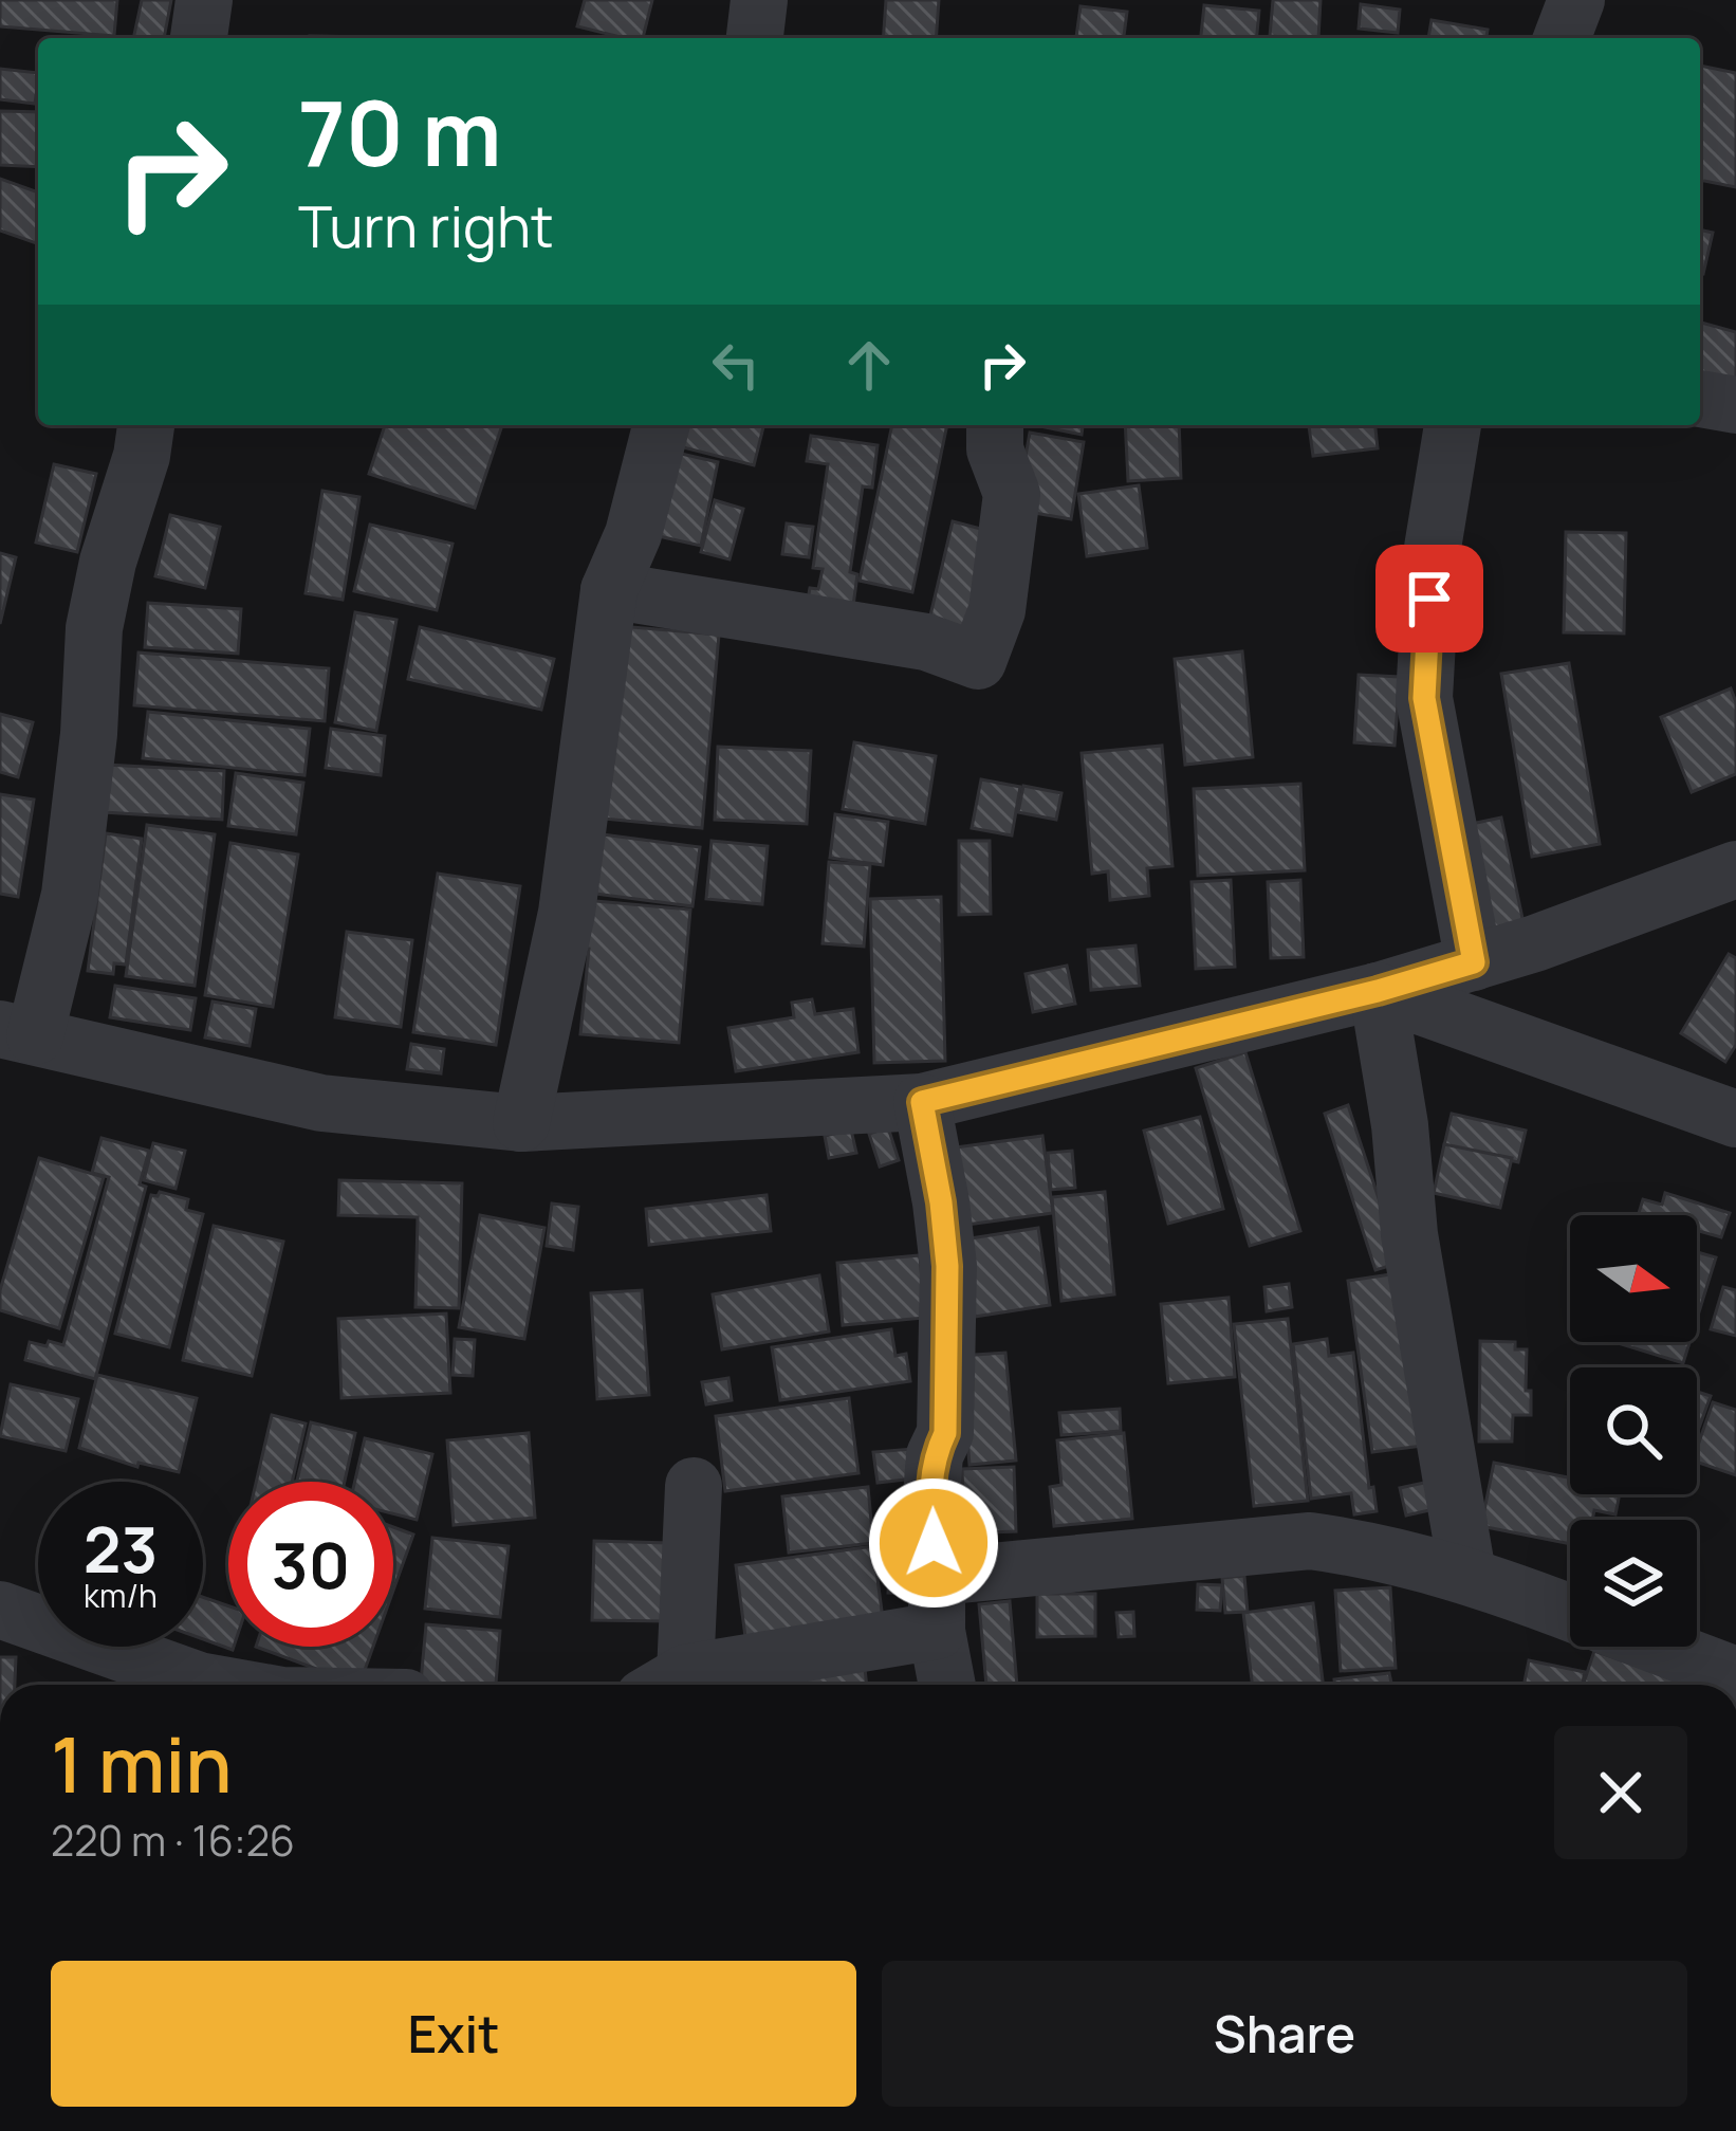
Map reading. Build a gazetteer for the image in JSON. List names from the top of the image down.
{
  "north": "right",
  "page": {
    "turn": ["70 m", "Turn right"],
    "speed": "23 km/h",
    "limit": "30",
    "heading": ["1 min", "220 m · 16:26"],
    "buttons": ["Exit", "Share"]
  }
}
